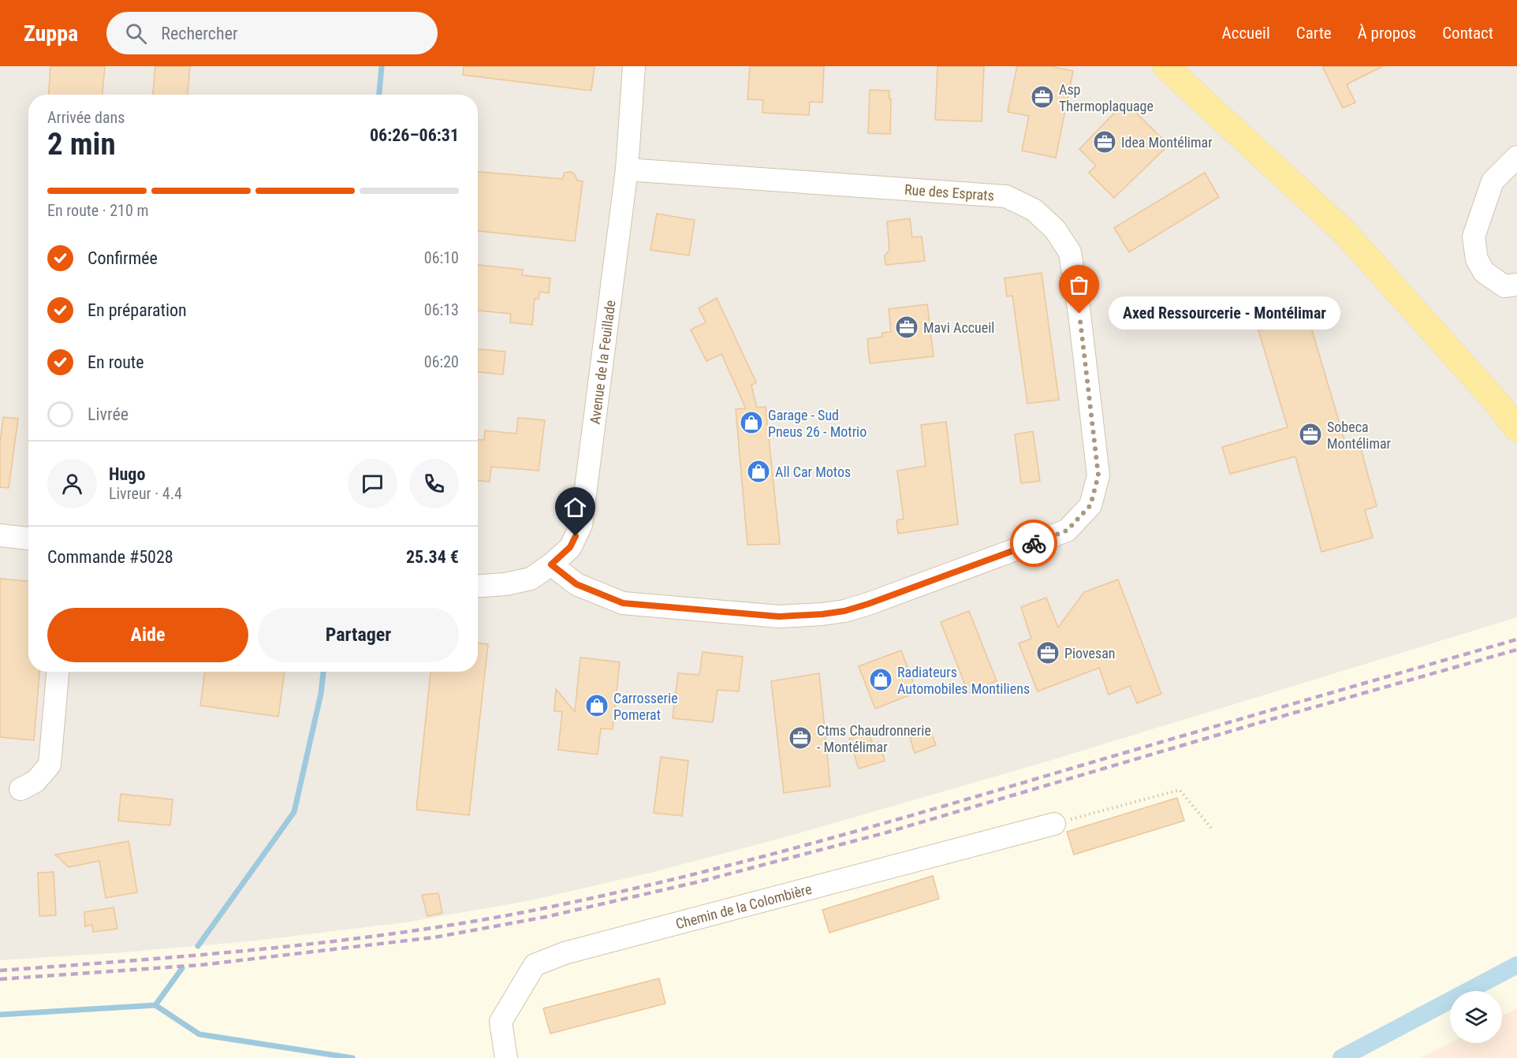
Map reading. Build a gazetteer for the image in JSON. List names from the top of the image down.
{
  "streets": {
    "street": ["Rue des Esprats", "Avenue de la Feuillade", "Chemin de la Colombière"]
  },
  "crossings": [
    ["Rue des Esprats", "Avenue de la Feuillade"]
  ],
  "places": {
    "office": [
      "Asp Thermoplaquage",
      "Idea Montélimar",
      "Mavi Accueil",
      "Sobeca Montélimar",
      "Piovesan",
      "Ctms Chaudronnerie - Montélimar"
    ],
    "other": ["Axed Ressourcerie - Montélimar"],
    "shop": [
      "Garage - Sud Pneus 26 - Motrio",
      "All Car Motos",
      "Radiateurs Automobiles Montiliens",
      "Carrosserie Pomerat"
    ]
  },
  "page": {
    "header": "Zuppa",
    "search": "Rechercher",
    "nav": [
      "Accueil",
      "Carte",
      "À propos",
      "Contact"
    ],
    "heading": ["2 min", "Arrivée dans", "06:26–06:31"],
    "panel": [
      "Hugo",
      "Livreur · 4.4",
      "Commande #5028",
      "25.34 €"
    ],
    "bar": "En route · 210 m",
    "list": [
      ["Confirmée", "06:10"],
      ["En préparation", "06:13"],
      ["En route", "06:20"],
      "Livrée"
    ],
    "bubble": "Axed Ressourcerie - Montélimar",
    "buttons": ["Aide", "Partager"]
  }
}
